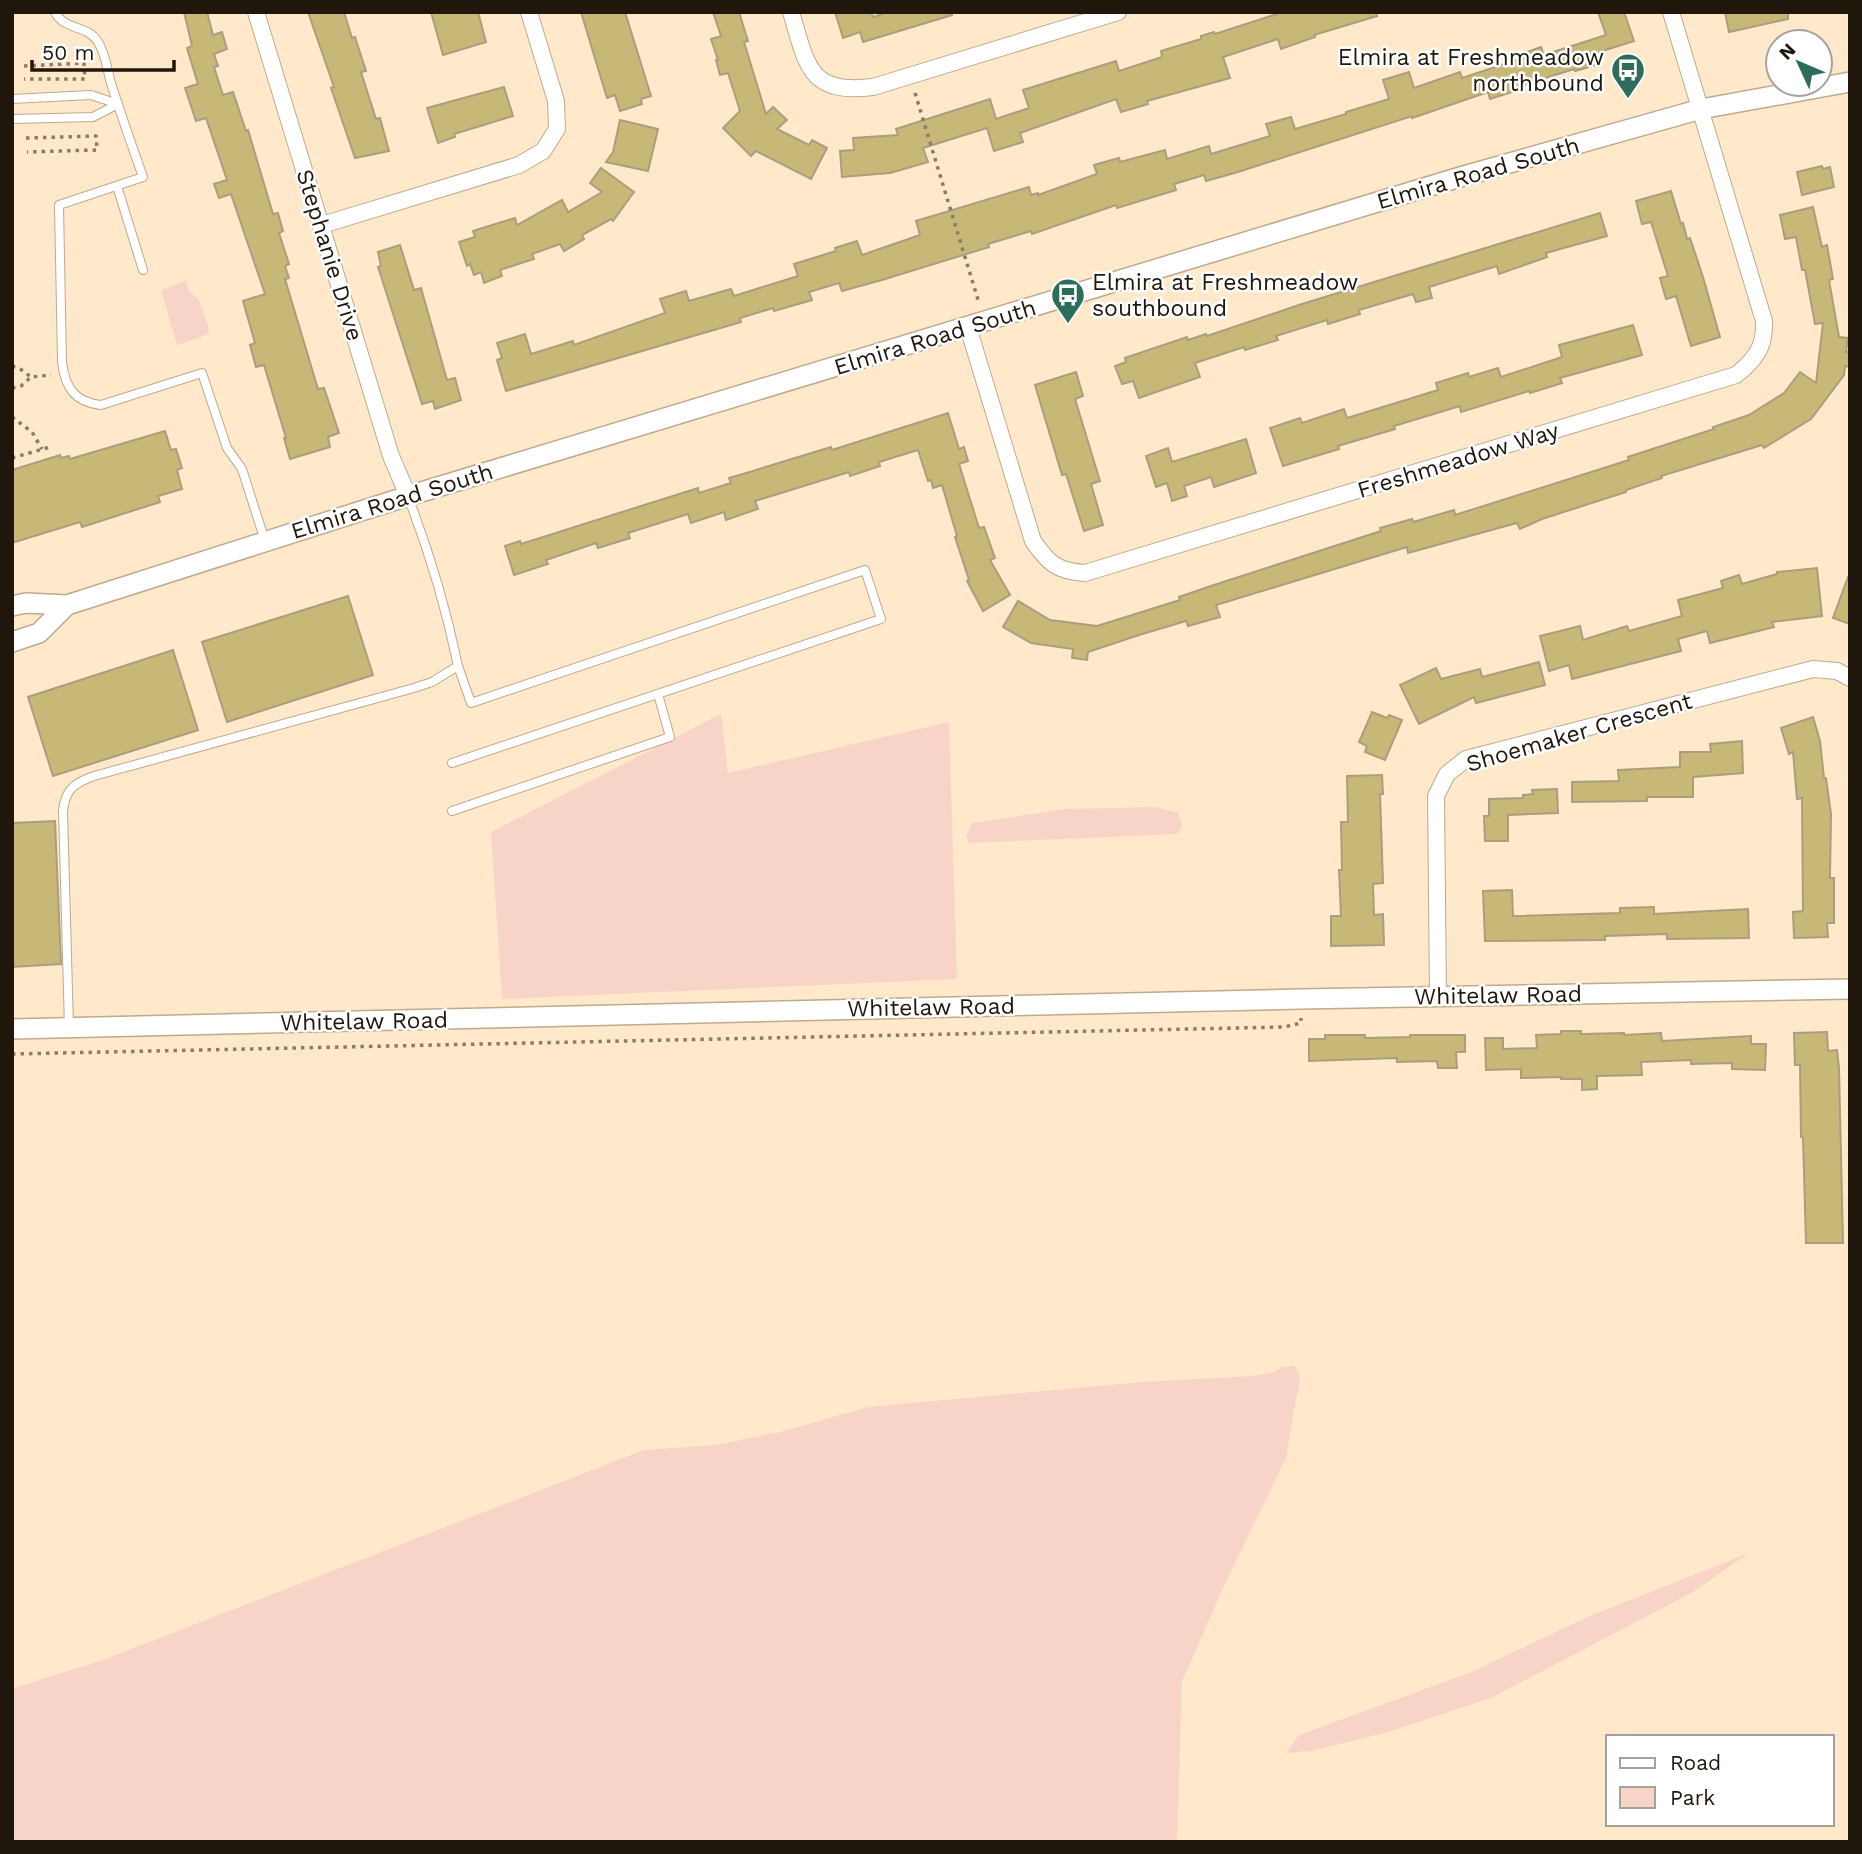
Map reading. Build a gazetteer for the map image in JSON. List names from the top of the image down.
{
  "streets": {
    "street": [
      "Elmira Road South",
      "Stephanie Drive",
      "Freshmeadow Way",
      "Shoemaker Crescent",
      "Whitelaw Road"
    ]
  },
  "crossings": [
    ["Elmira Road South", "Stephanie Drive"],
    ["Elmira Road South", "Freshmeadow Way"],
    ["Shoemaker Crescent", "Whitelaw Road"]
  ],
  "places": {
    "bus stop": ["Elmira at Freshmeadow northbound", "Elmira at Freshmeadow southbound"]
  },
  "legend": ["Road", "Park"],
  "scale_bar": "50 m",
  "north": "top left"
}
